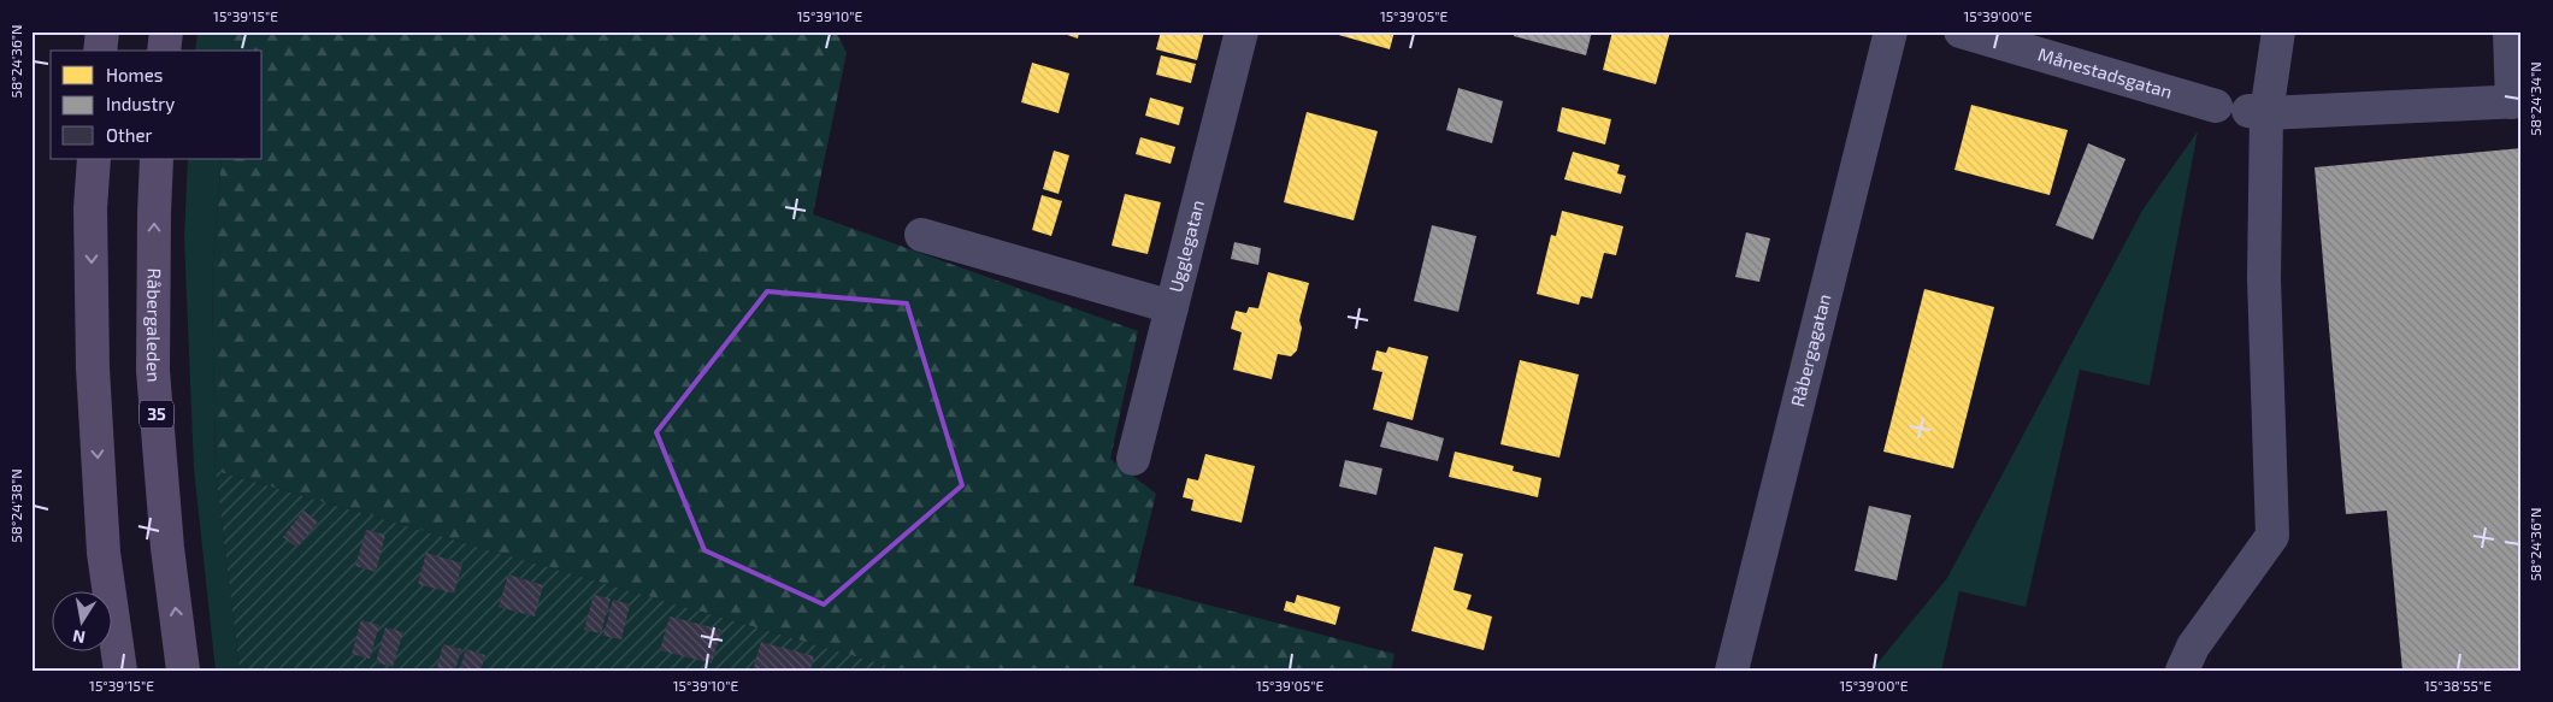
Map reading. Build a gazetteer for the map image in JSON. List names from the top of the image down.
{
  "streets": {
    "main road": ["Råbergaleden", "35"],
    "street": ["Månestadsgatan", "Ugglegatan", "Råbergagatan"]
  },
  "legend": ["Homes", "Industry", "Other"],
  "north": "bottom",
  "coordinates": [
    "15°39'15\"E",
    "15°39'10\"E",
    "15°39'05\"E",
    "15°39'00\"E",
    "58°24'36\"N",
    "58°24'34\"N",
    "58°24'38\"N",
    "15°38'55\"E"
  ]
}
